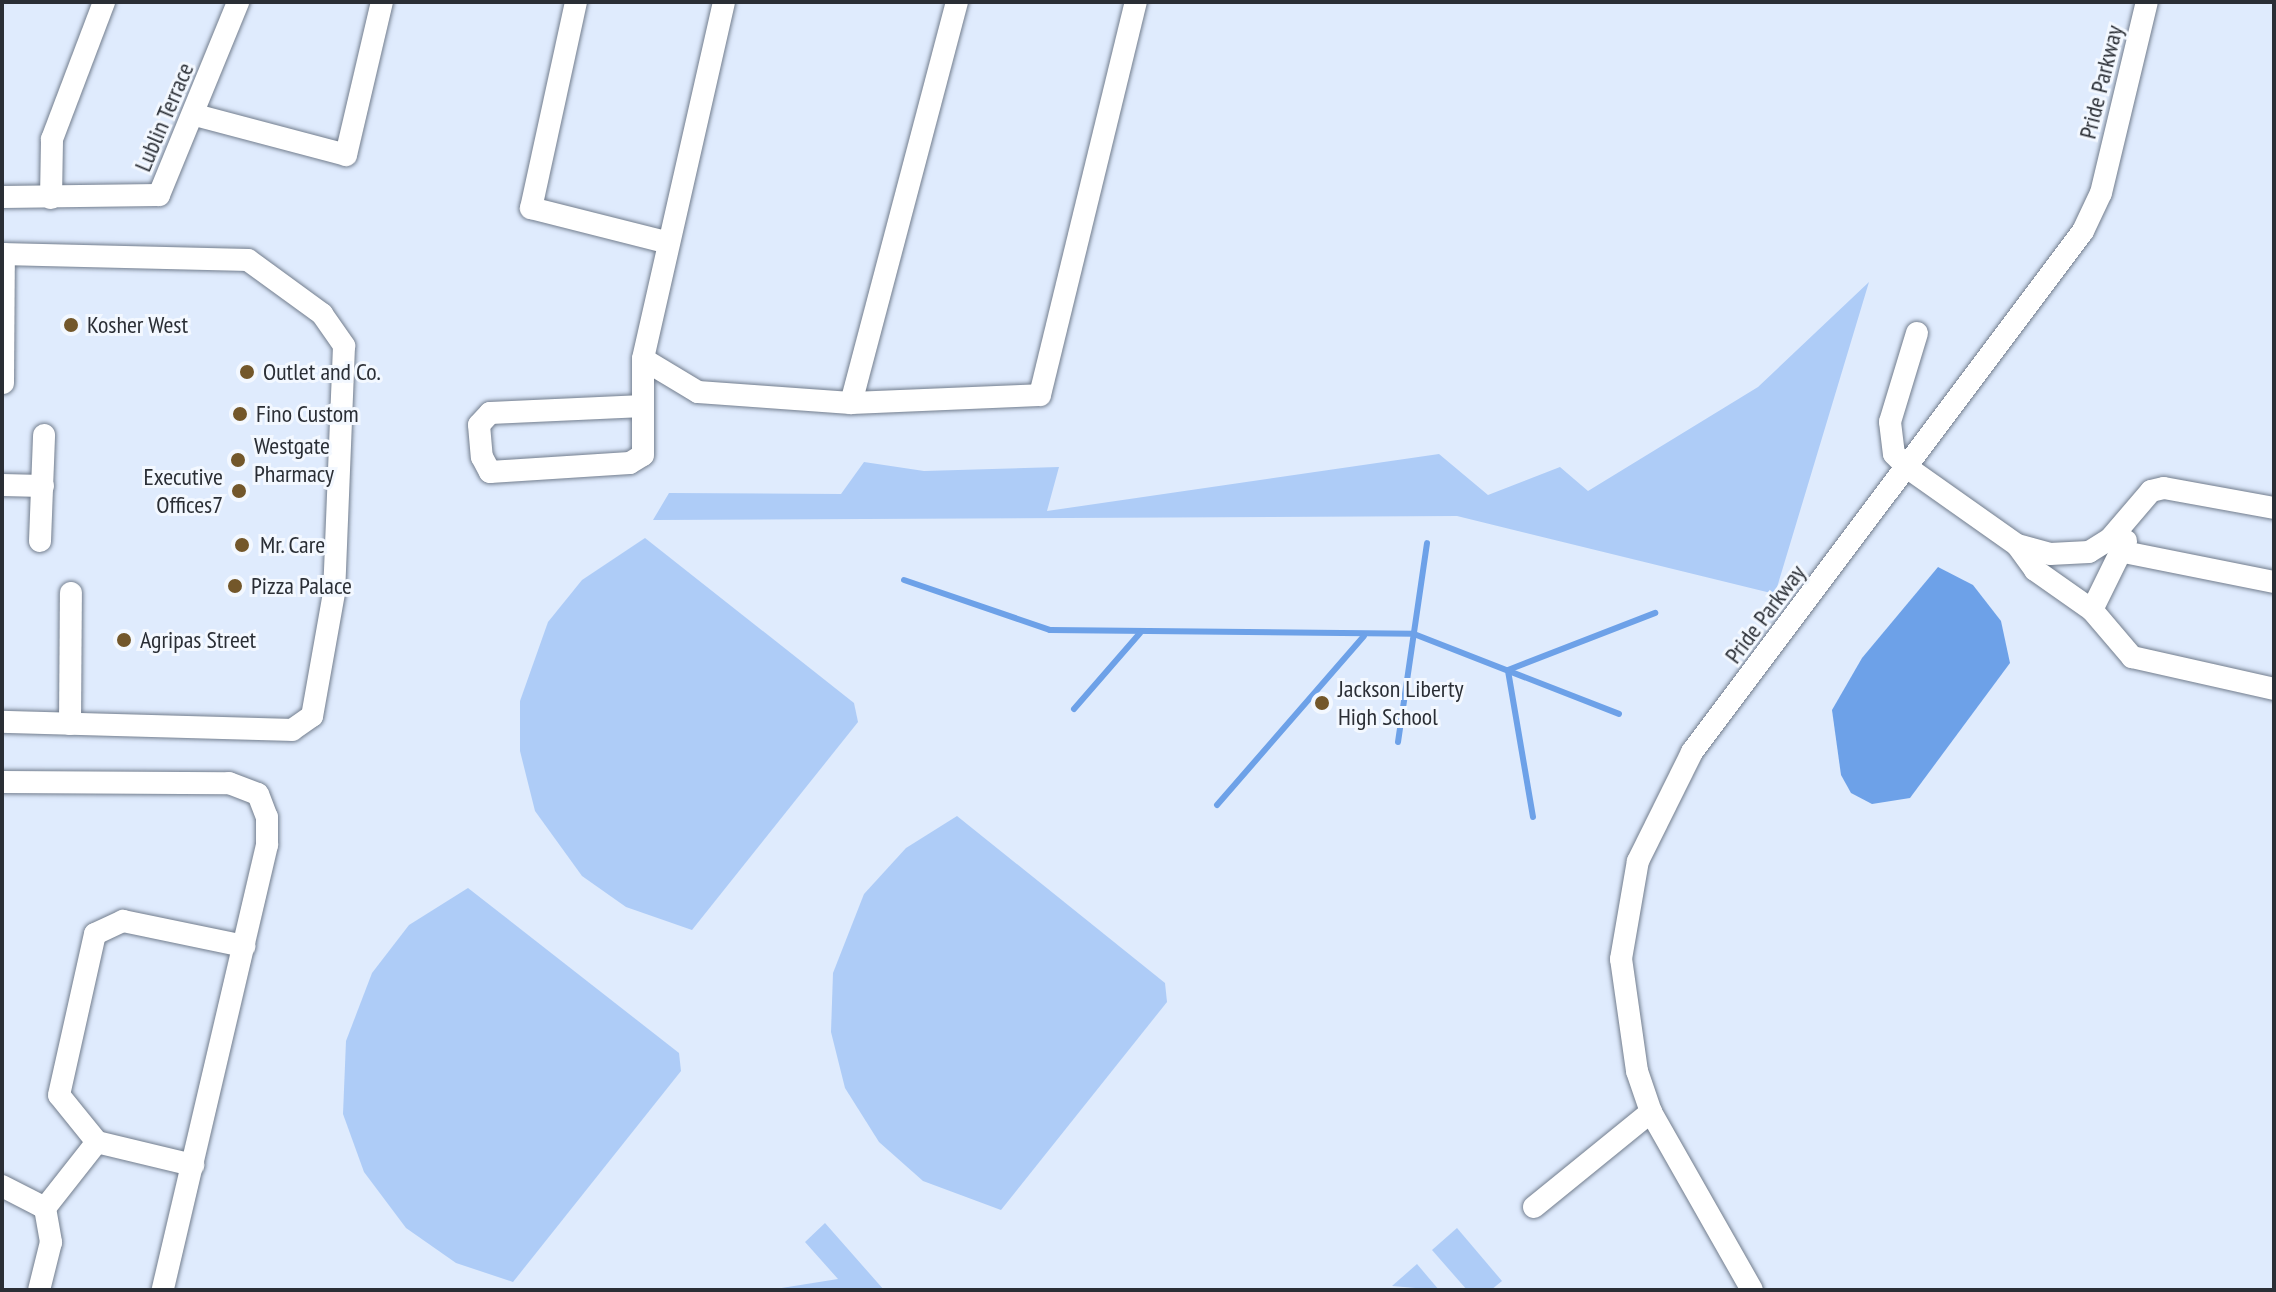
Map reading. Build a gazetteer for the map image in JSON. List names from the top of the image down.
{
  "streets": {
    "street": ["Pride Parkway", "Lublin Terrace"]
  },
  "places": [
    "Kosher West",
    "Outlet and Co.",
    "Fino Custom",
    "Westgate Pharmacy",
    "Executive Offices7",
    "Mr. Care",
    "Pizza Palace",
    "Agripas Street",
    "Jackson Liberty High School"
  ]
}
